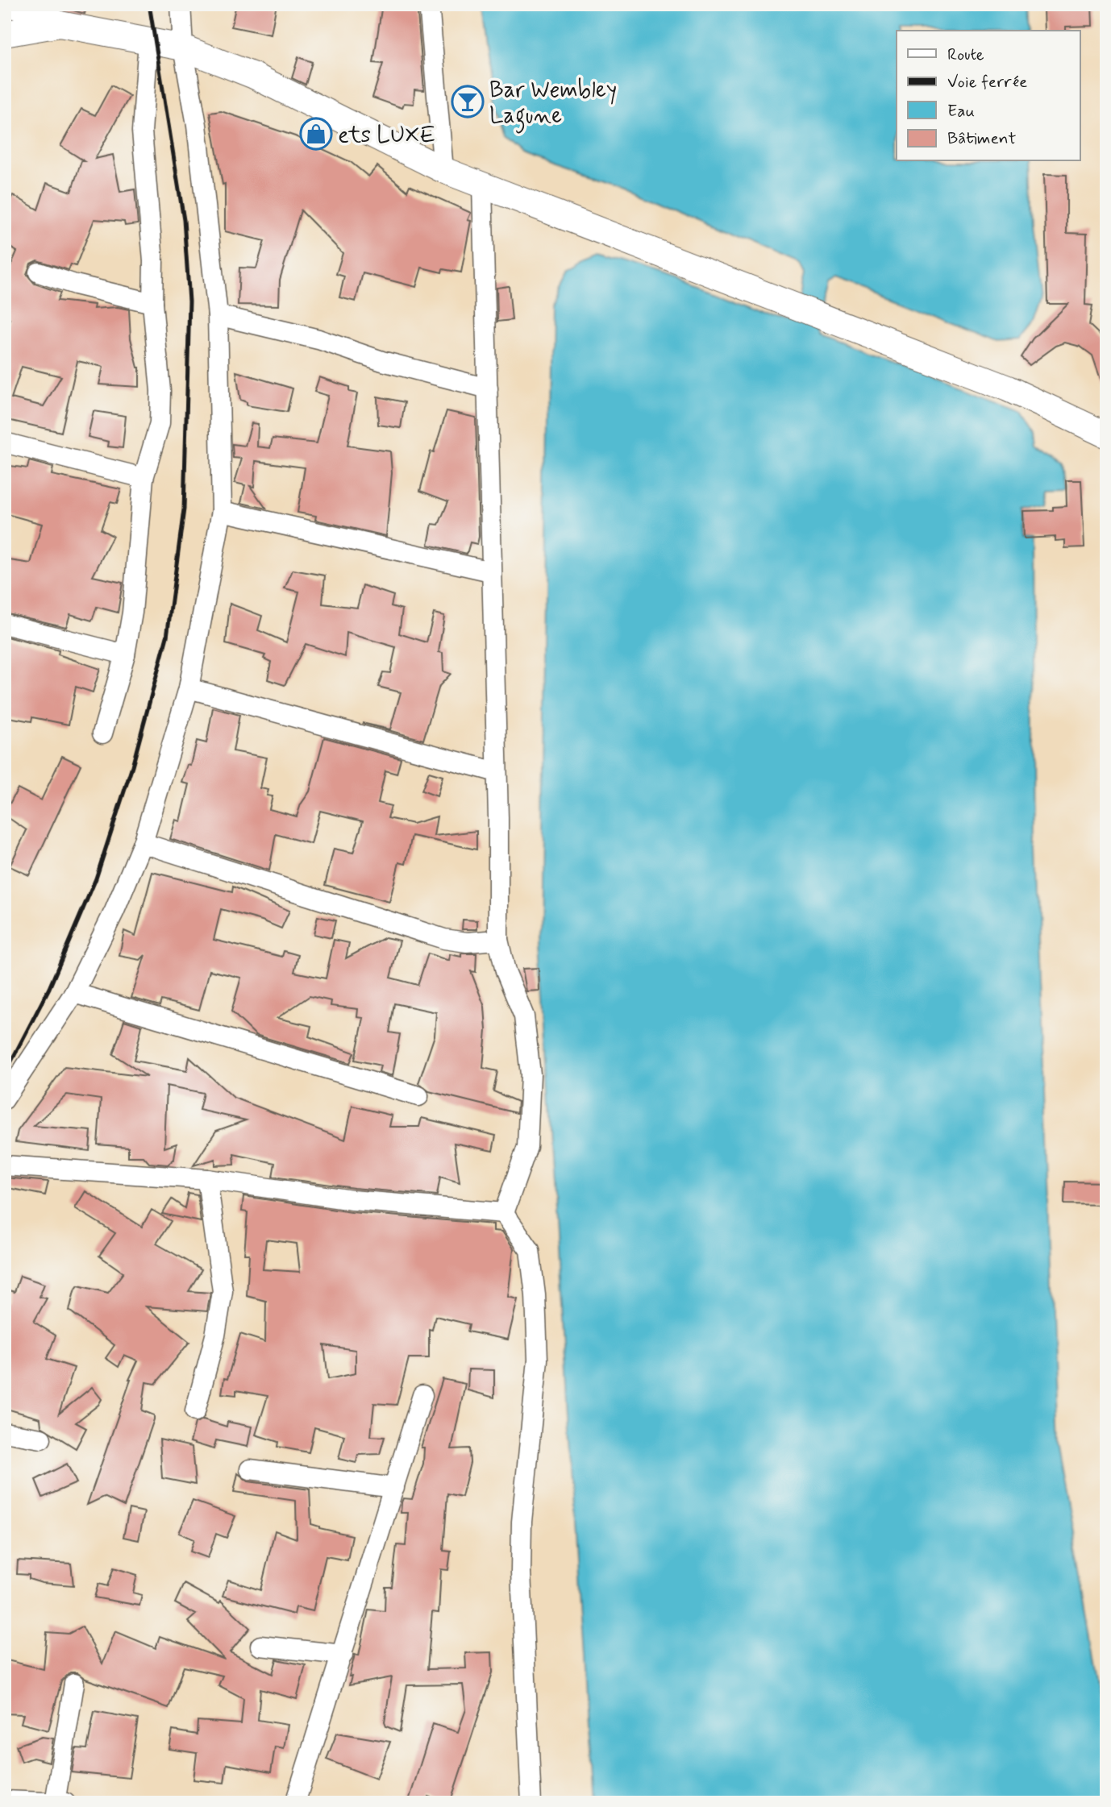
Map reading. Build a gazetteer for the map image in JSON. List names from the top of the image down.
{
  "places": {
    "bar": ["Bar Wembley Lagune"],
    "shop": ["ets LUXE"]
  },
  "legend": [
    "Route",
    "Voie ferrée",
    "Eau",
    "Bâtiment"
  ]
}
